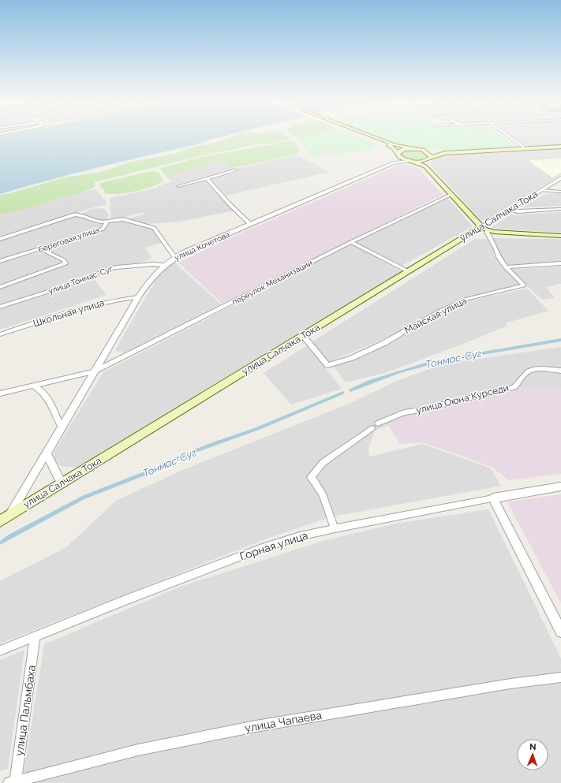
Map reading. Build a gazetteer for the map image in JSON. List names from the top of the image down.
{
  "streets": {
    "main road": ["улица Салчака Тока"],
    "street": [
      "Береговая улица",
      "улица Кочетова",
      "улица Тонмас-Суг",
      "переулок Механизации",
      "Школьная улица",
      "Майская улица",
      "улица Оюна Курседи",
      "Горная улица",
      "улица Пальмбаха",
      "улица Чапаева"
    ]
  },
  "crossings": [
    ["улица Салчака Тока", "улица Кочетова"],
    ["улица Салчака Тока", "Майская улица"],
    ["Береговая улица", "улица Кочетова"],
    ["улица Кочетова", "улица Тонмас-Суг"],
    ["улица Кочетова", "переулок Механизации"],
    ["улица Кочетова", "Школьная улица"],
    ["Горная улица", "улица Пальмбаха"],
    ["улица Пальмбаха", "улица Чапаева"]
  ],
  "water": ["Тонмас-Суг"],
  "north": "top"
}
